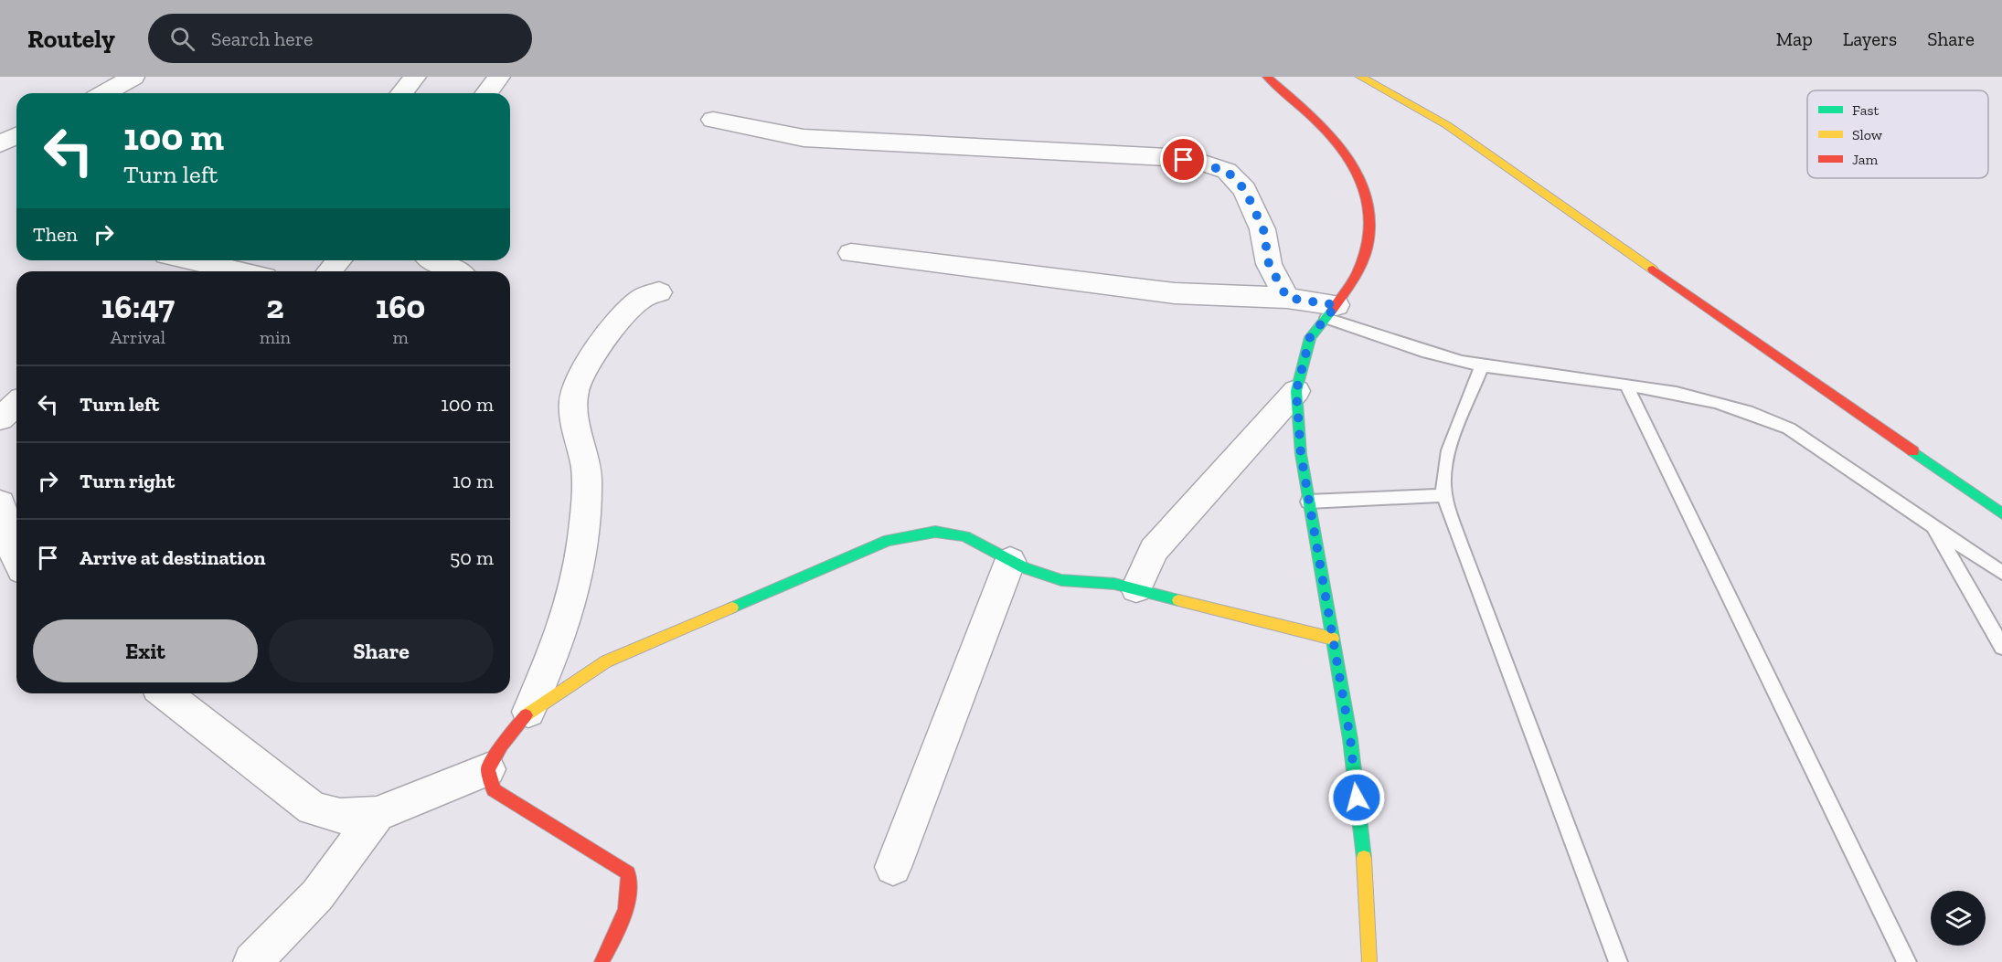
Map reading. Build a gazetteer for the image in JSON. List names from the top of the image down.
{
  "legend": ["Fast", "Slow", "Jam"],
  "page": {
    "header": "Routely",
    "search": "Search here",
    "nav": ["Map", "Layers", "Share"],
    "turn": ["100 m", "Turn left"],
    "then": "Then",
    "eta": [
      "16:47",
      "Arrival",
      "2",
      "min",
      "160",
      "m"
    ],
    "list": [
      {
        "name": "Turn left",
        "value": "100 m"
      },
      {
        "name": "Turn right",
        "value": "10 m"
      },
      {
        "name": "Arrive at destination",
        "value": "50 m"
      }
    ],
    "buttons": ["Exit", "Share"]
  }
}
